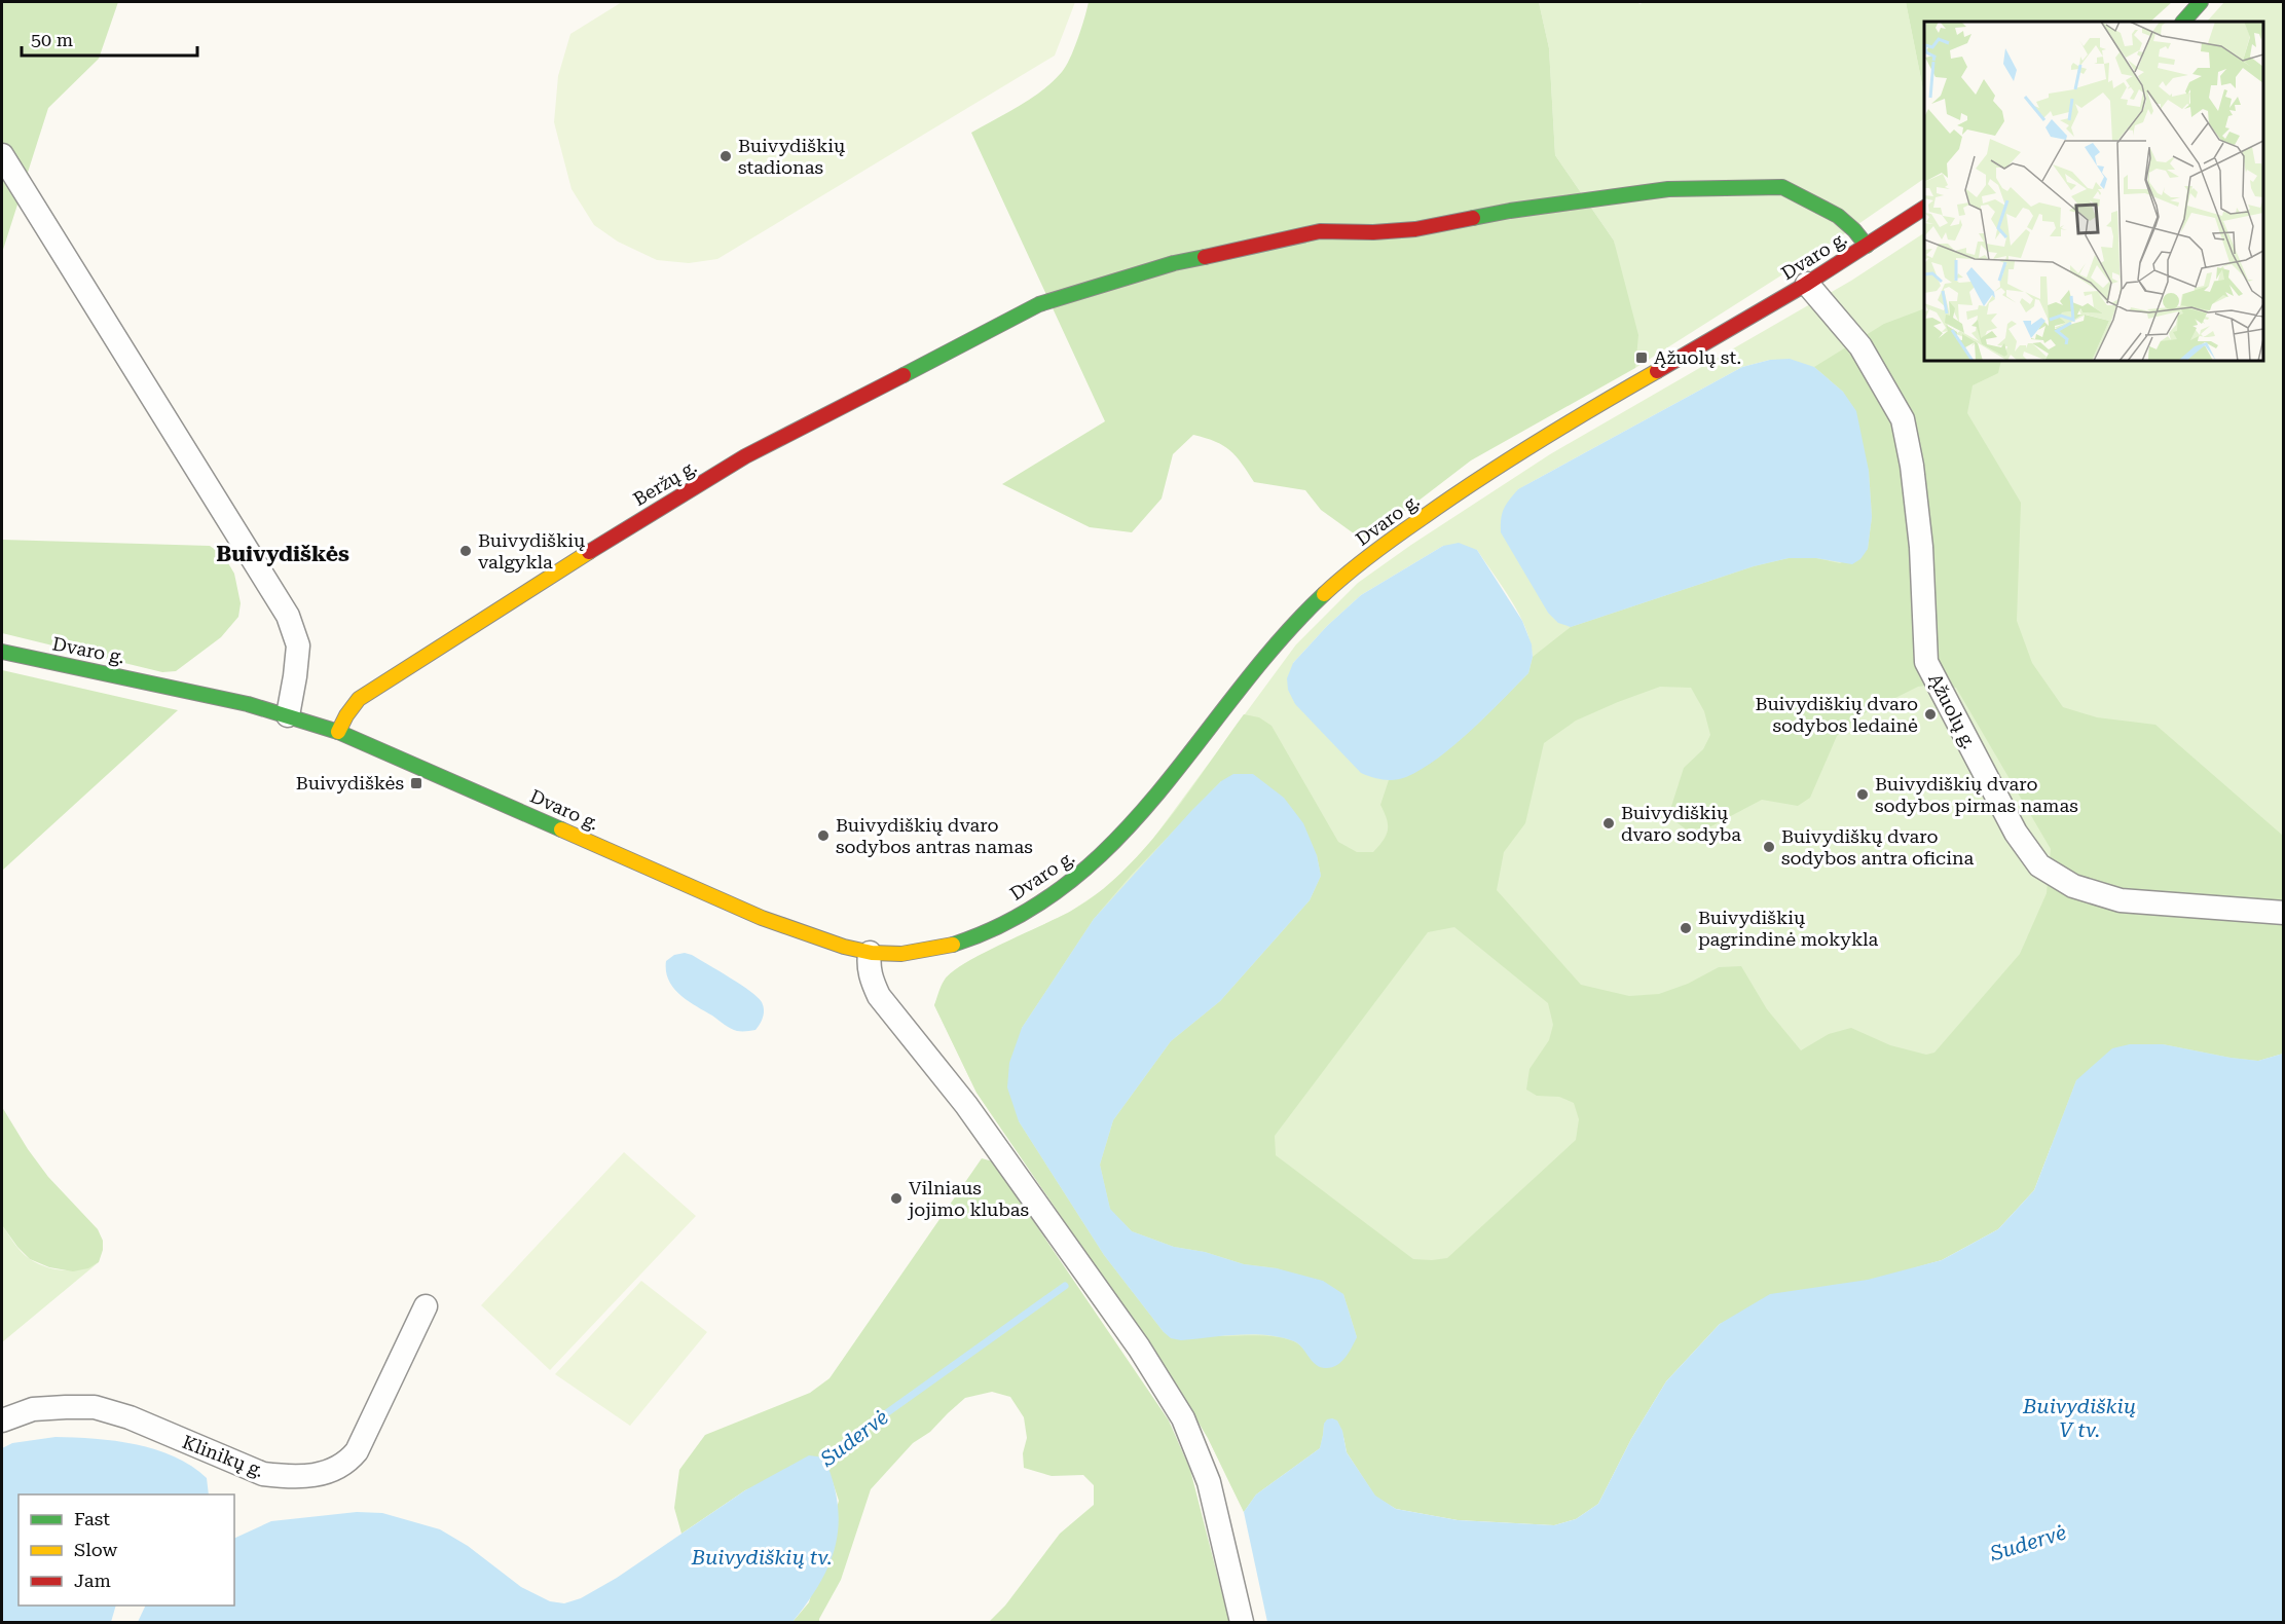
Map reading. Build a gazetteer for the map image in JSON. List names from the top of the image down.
{
  "streets": {
    "main road": ["Dvaro g.", "Beržų g."],
    "street": ["Ąžuolų g.", "Klinikų g."]
  },
  "crossings": [
    ["Dvaro g.", "Beržų g."],
    ["Dvaro g.", "Ąžuolų g."]
  ],
  "districts": ["Buivydiškės"],
  "water": ["Buivydiškių V tv.", "Sudervė", "Buivydiškių tv."],
  "places": {
    "other": [
      "Buivydiškių stadionas",
      "Buivydiškių valgykla",
      "Buivydiškių dvaro sodybos ledainė",
      "Buivydiškių dvaro sodybos pirmas namas",
      "Buivydiškių dvaro sodyba",
      "Buivydiškių dvaro sodybos antras namas",
      "Buivydiškų dvaro sodybos antra oficina",
      "Buivydiškių pagrindinė mokykla",
      "Vilniaus jojimo klubas"
    ],
    "transit": ["Ąžuolų st.", "Buivydiškės"]
  },
  "legend": ["Fast", "Slow", "Jam"],
  "scale_bar": "50 m"
}
